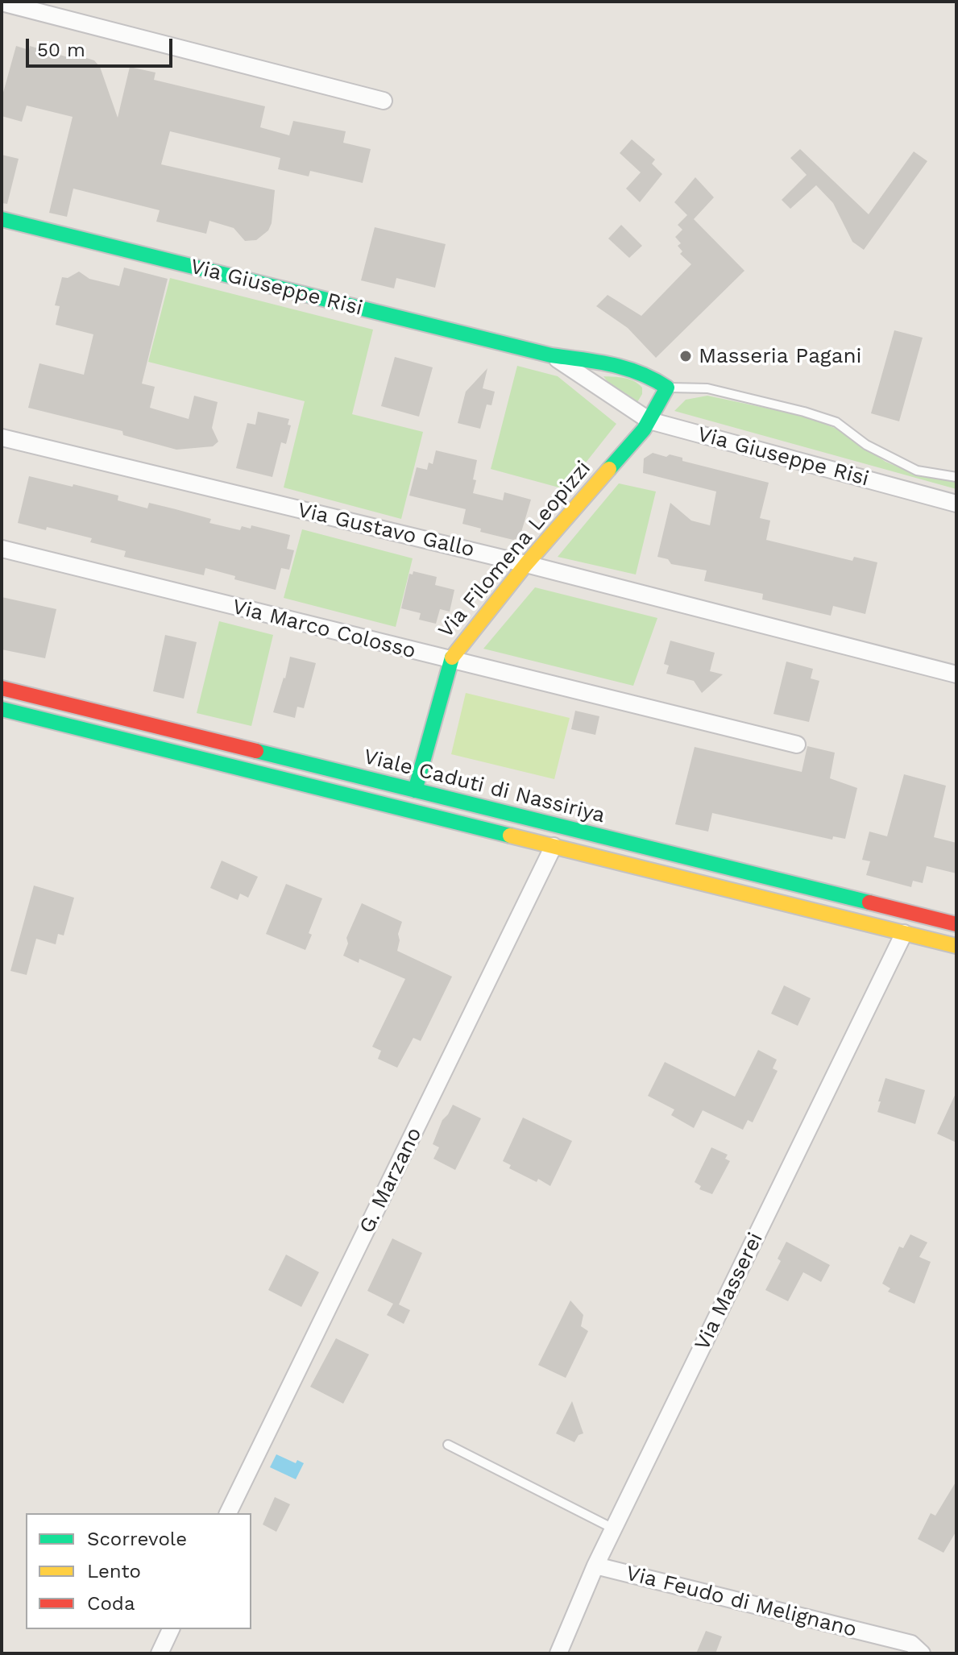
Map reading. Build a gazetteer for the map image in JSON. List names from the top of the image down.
{
  "streets": {
    "main road": ["Via Giuseppe Risi", "Via Filomena Leopizzi", "Viale Caduti di Nassiriya"],
    "street": [
      "Via Gustavo Gallo",
      "Via Marco Colosso",
      "G. Marzano",
      "Via Masserei",
      "Via Feudo di Melignano"
    ]
  },
  "crossings": [
    ["Via Giuseppe Risi", "Via Filomena Leopizzi"],
    ["Via Gustavo Gallo", "Via Filomena Leopizzi"],
    ["Via Filomena Leopizzi", "Via Marco Colosso"],
    ["Via Filomena Leopizzi", "Viale Caduti di Nassiriya"],
    ["Viale Caduti di Nassiriya", "G. Marzano"],
    ["Viale Caduti di Nassiriya", "Via Masserei"],
    ["Via Masserei", "Via Feudo di Melignano"]
  ],
  "places": ["Masseria Pagani"],
  "legend": ["Scorrevole", "Lento", "Coda"],
  "scale_bar": "50 m"
}
